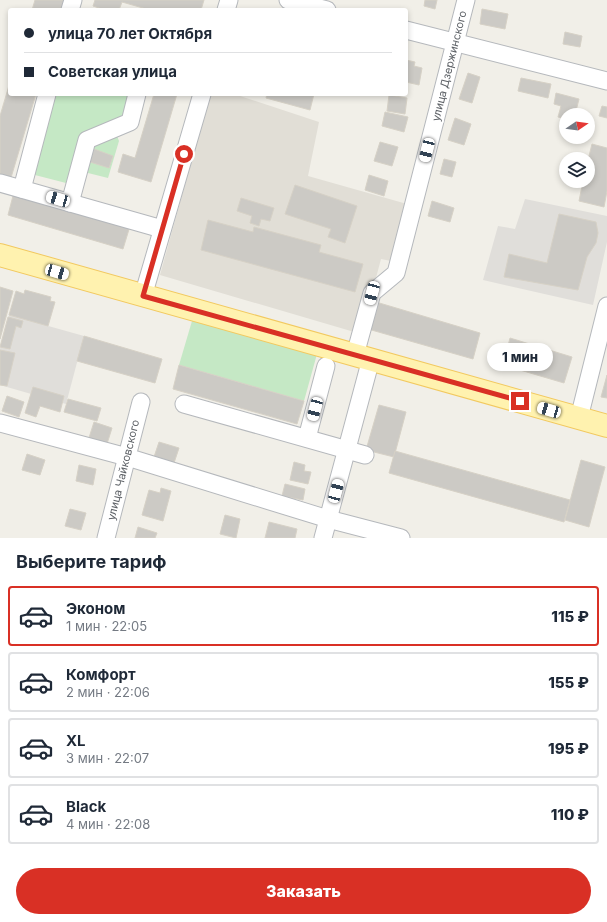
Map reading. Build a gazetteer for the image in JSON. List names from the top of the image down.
{
  "streets": {
    "street": ["улица Дзержинского", "улица Чайковского"]
  },
  "north": "right",
  "page": {
    "banner": ["улица 70 лет Октября", "Советская улица"],
    "bubble": "1 мин",
    "heading": "Выберите тариф",
    "list": [
      {
        "name": "Эконом",
        "note": "1 мин · 22:05",
        "value": "115 ₽"
      },
      {
        "name": "Комфорт",
        "note": "2 мин · 22:06",
        "value": "155 ₽"
      },
      {
        "name": "XL",
        "note": "3 мин · 22:07",
        "value": "195 ₽"
      },
      {
        "name": "Black",
        "note": "4 мин · 22:08",
        "value": "110 ₽"
      }
    ],
    "buttons": "Заказать"
  }
}
